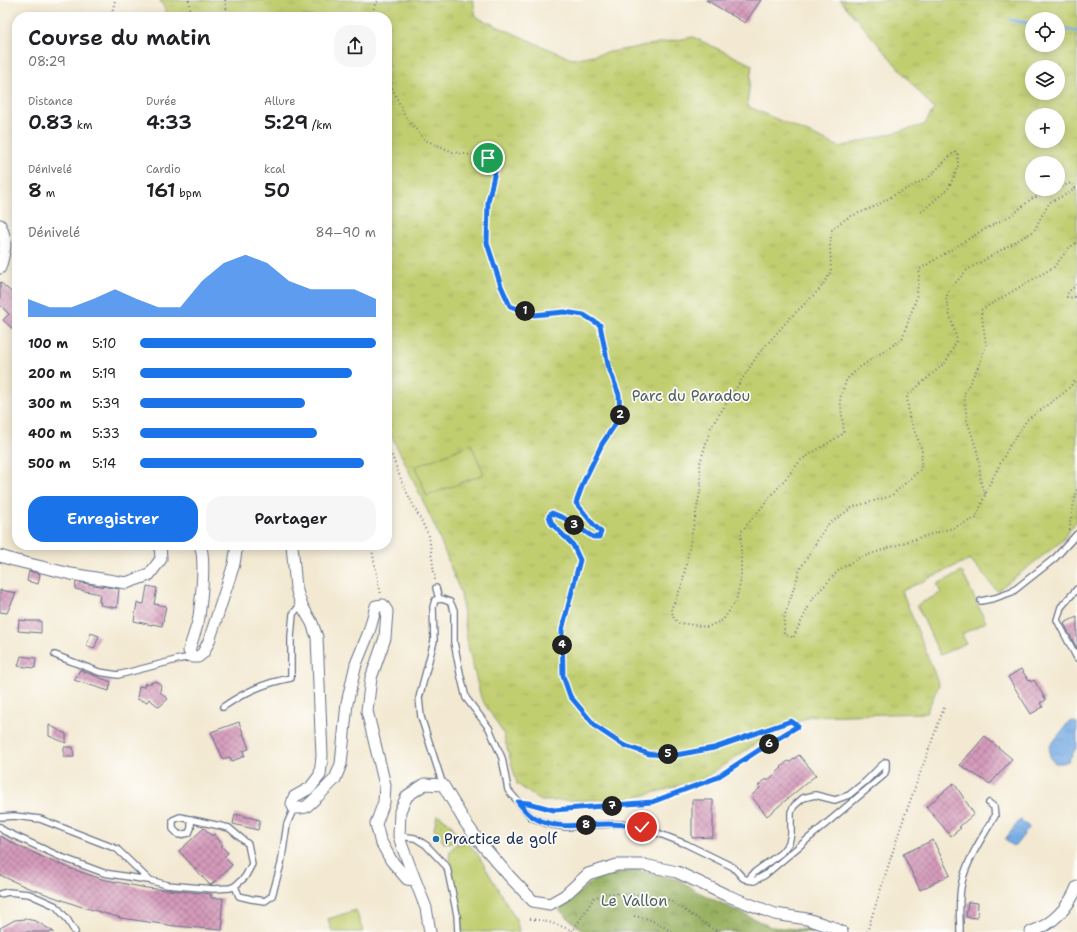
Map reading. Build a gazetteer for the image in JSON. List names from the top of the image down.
{
  "parks": ["Parc du Paradou", "Le Vallon"],
  "places": ["Practice de golf"],
  "page": {
    "map_buttons": ["+", "−"],
    "heading": ["Course du matin", "08:29"],
    "stats": [
      ["Distance", "0.83 km"],
      ["Durée", "4:33"],
      ["Allure", "5:29 /km"],
      ["Dénivelé", "8 m"],
      ["Cardio", "161 bpm"],
      ["kcal", "50"]
    ],
    "chart": ["Dénivelé", "84–90 m"],
    "pins": [
      "1",
      "2",
      "3",
      "4",
      "6",
      "5",
      "7",
      "8"
    ],
    "list": [
      {
        "name": "100 m",
        "note": "5:10"
      },
      {
        "name": "200 m",
        "note": "5:19"
      },
      {
        "name": "300 m",
        "note": "5:39"
      },
      {
        "name": "400 m",
        "note": "5:33"
      },
      {
        "name": "500 m",
        "note": "5:14"
      }
    ],
    "buttons": ["Enregistrer", "Partager"]
  }
}
